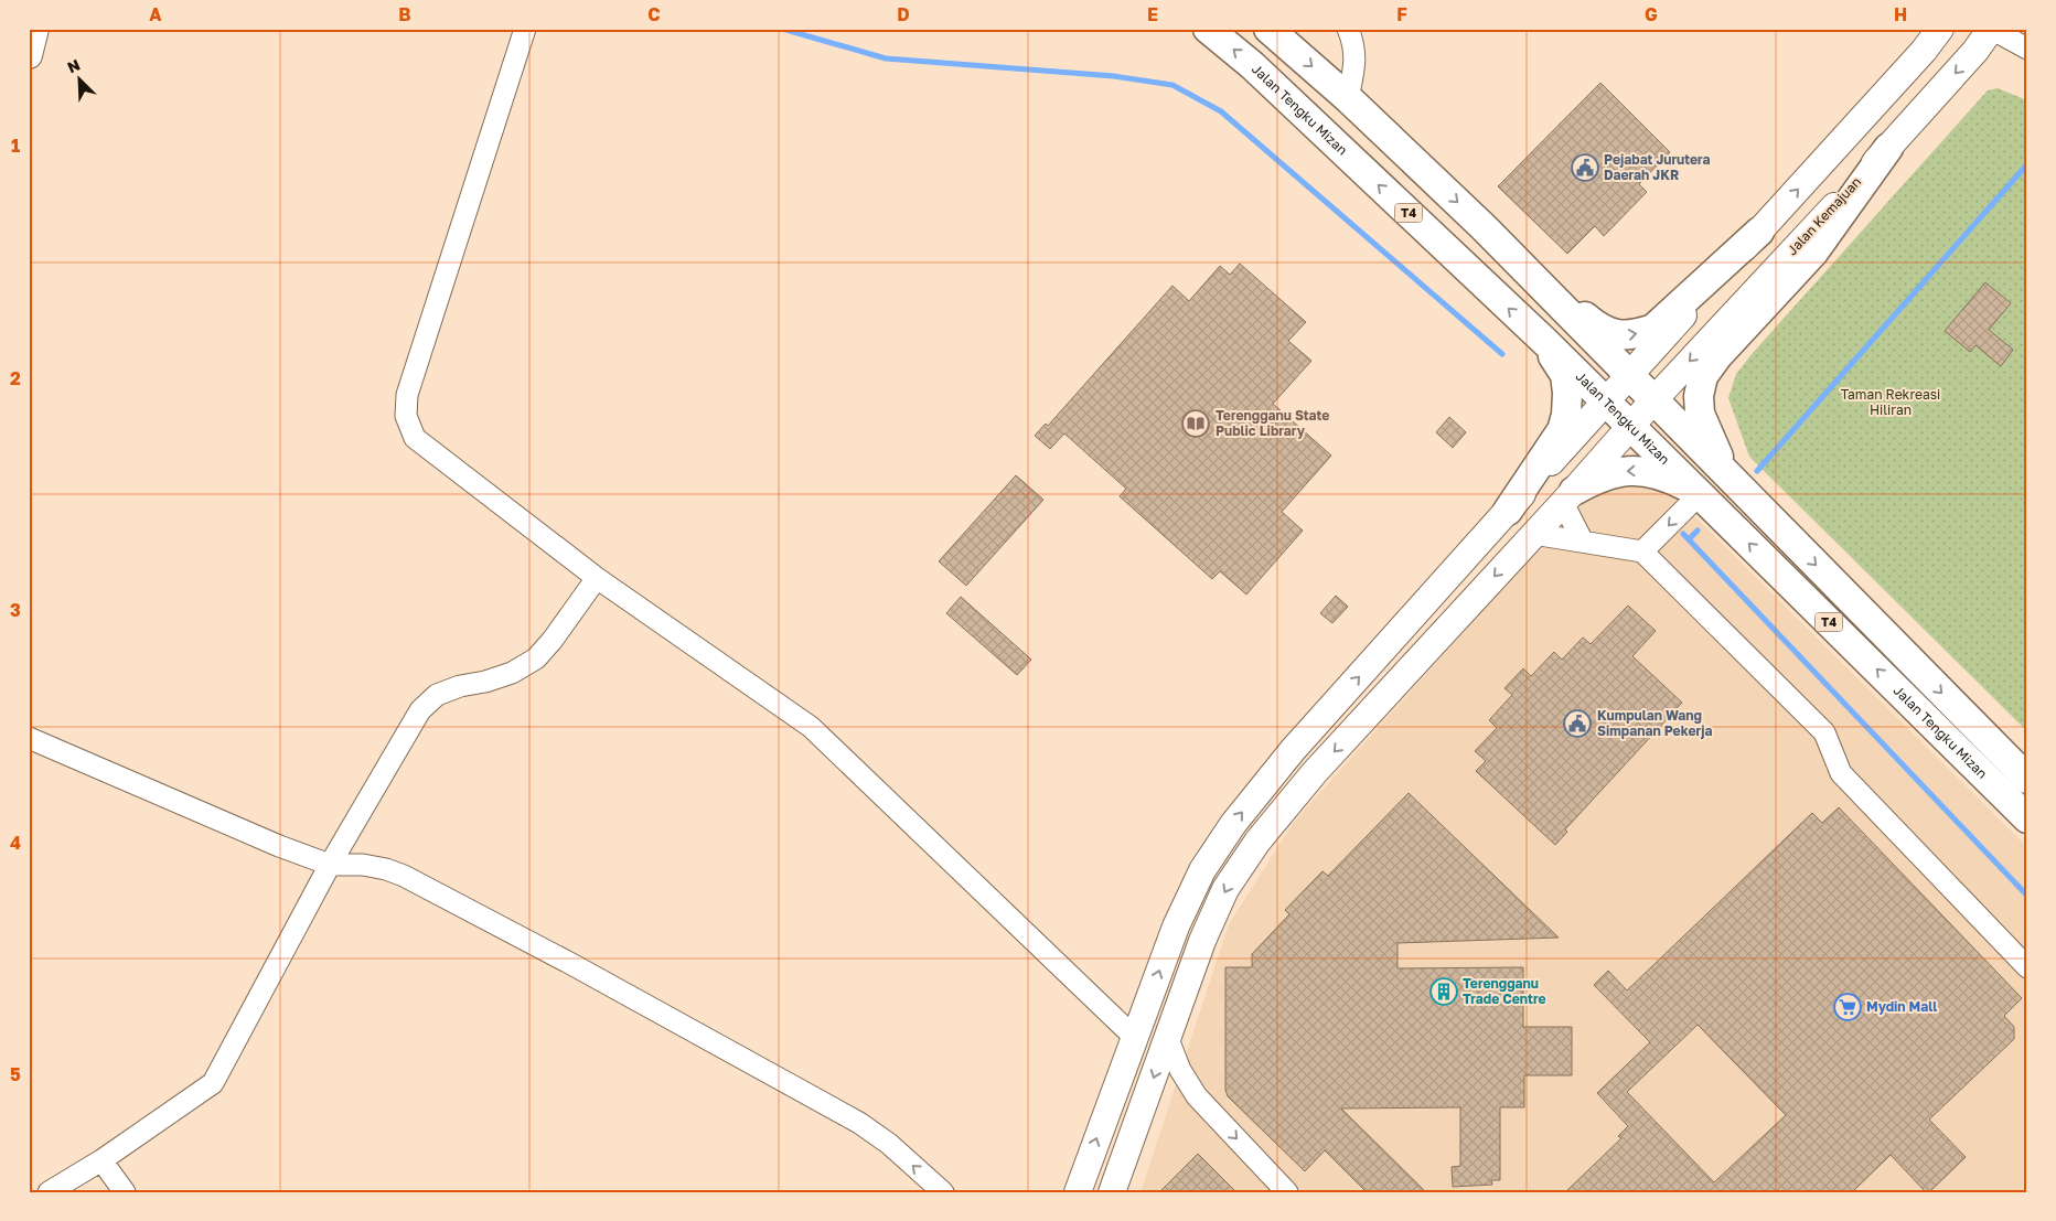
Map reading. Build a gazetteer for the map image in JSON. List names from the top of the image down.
{
  "streets": {
    "highway": ["Jalan Tengku Mizan", "T4"],
    "main road": ["Jalan Kemajuan"]
  },
  "crossings": [
    ["Jalan Tengku Mizan", "Jalan Kemajuan"],
    ["T4", "Jalan Kemajuan"]
  ],
  "parks": ["Taman Rekreasi Hiliran"],
  "places": {
    "public building": ["Pejabat Jurutera Daerah JKR", "Kumpulan Wang Simpanan Pekerja"],
    "library": ["Terengganu State Public Library"],
    "building": ["Terengganu Trade Centre"],
    "supermarket": ["Mydin Mall"]
  },
  "north": "top left",
  "grid": {
    "columns": [
      "A",
      "B",
      "C",
      "D",
      "E",
      "F",
      "G",
      "H"
    ],
    "rows": [
      "1",
      "2",
      "3",
      "4",
      "5"
    ]
  }
}
